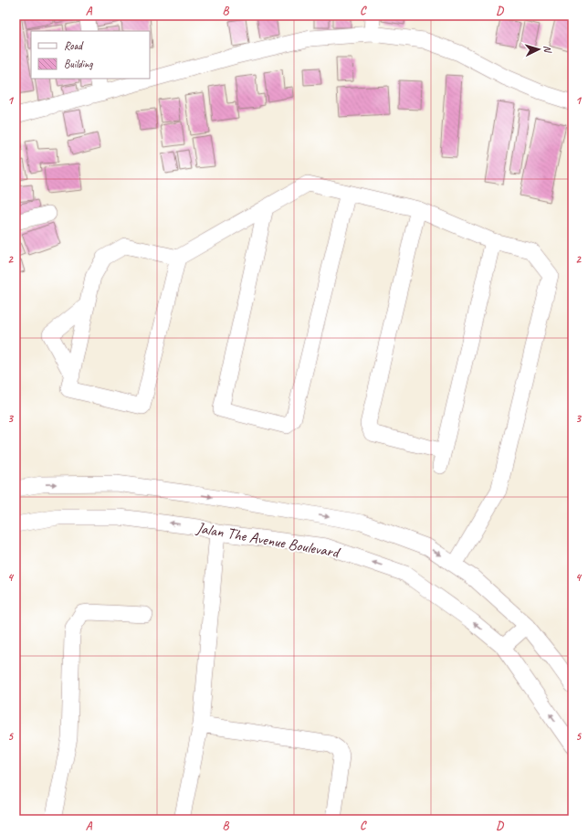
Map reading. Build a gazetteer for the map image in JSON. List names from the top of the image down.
{
  "streets": {
    "street": ["Jalan The Avenue Boulevard"]
  },
  "legend": ["Road", "Building"],
  "north": "right",
  "grid": {
    "columns": [
      "A",
      "B",
      "C",
      "D"
    ],
    "rows": [
      "1",
      "2",
      "3",
      "4",
      "5"
    ]
  }
}
